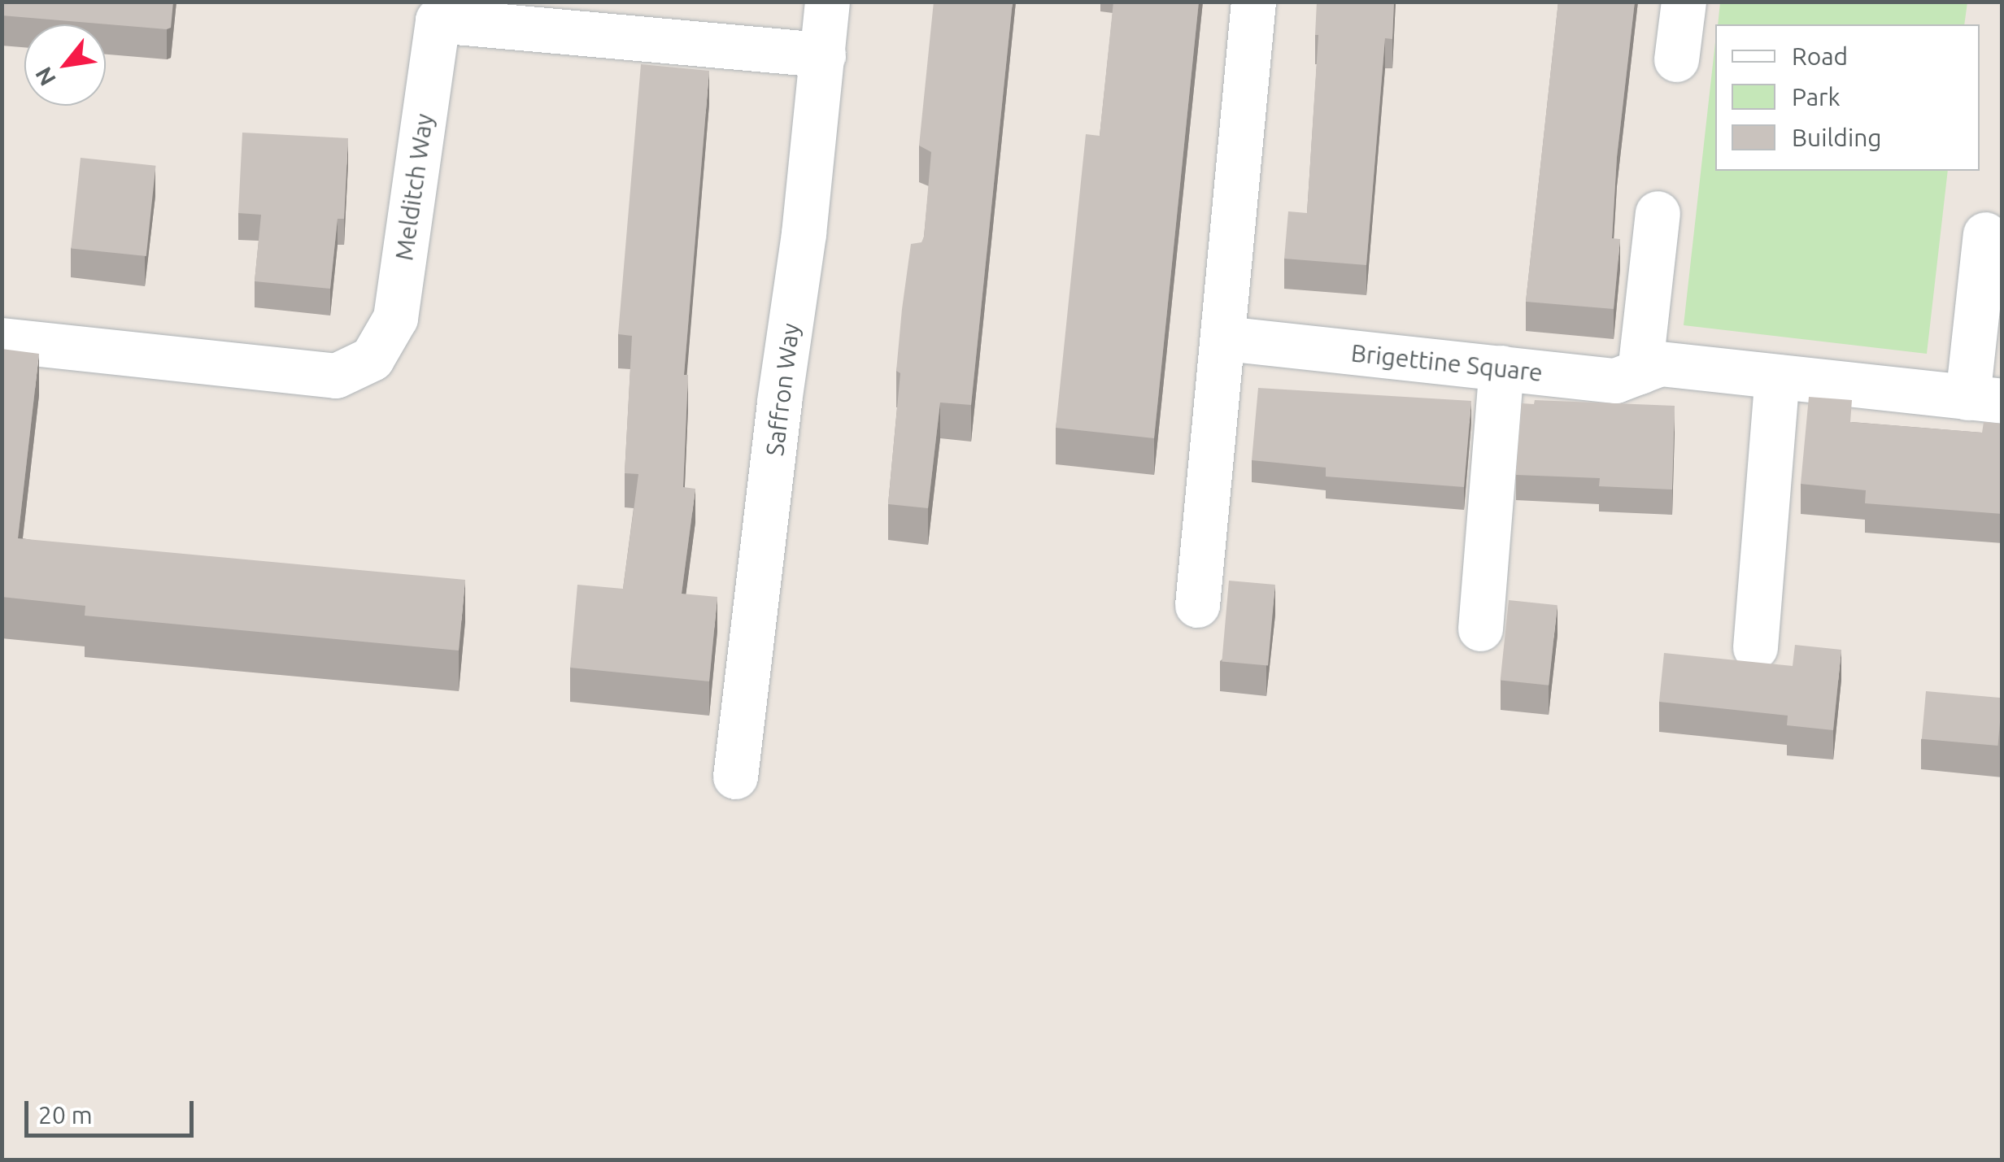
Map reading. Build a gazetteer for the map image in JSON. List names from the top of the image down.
{
  "streets": {
    "street": ["Melditch Way", "Brigettine Square", "Saffron Way"]
  },
  "crossings": [
    ["Melditch Way", "Saffron Way"]
  ],
  "legend": ["Road", "Park", "Building"],
  "scale_bar": "20 m",
  "north": "bottom left"
}
